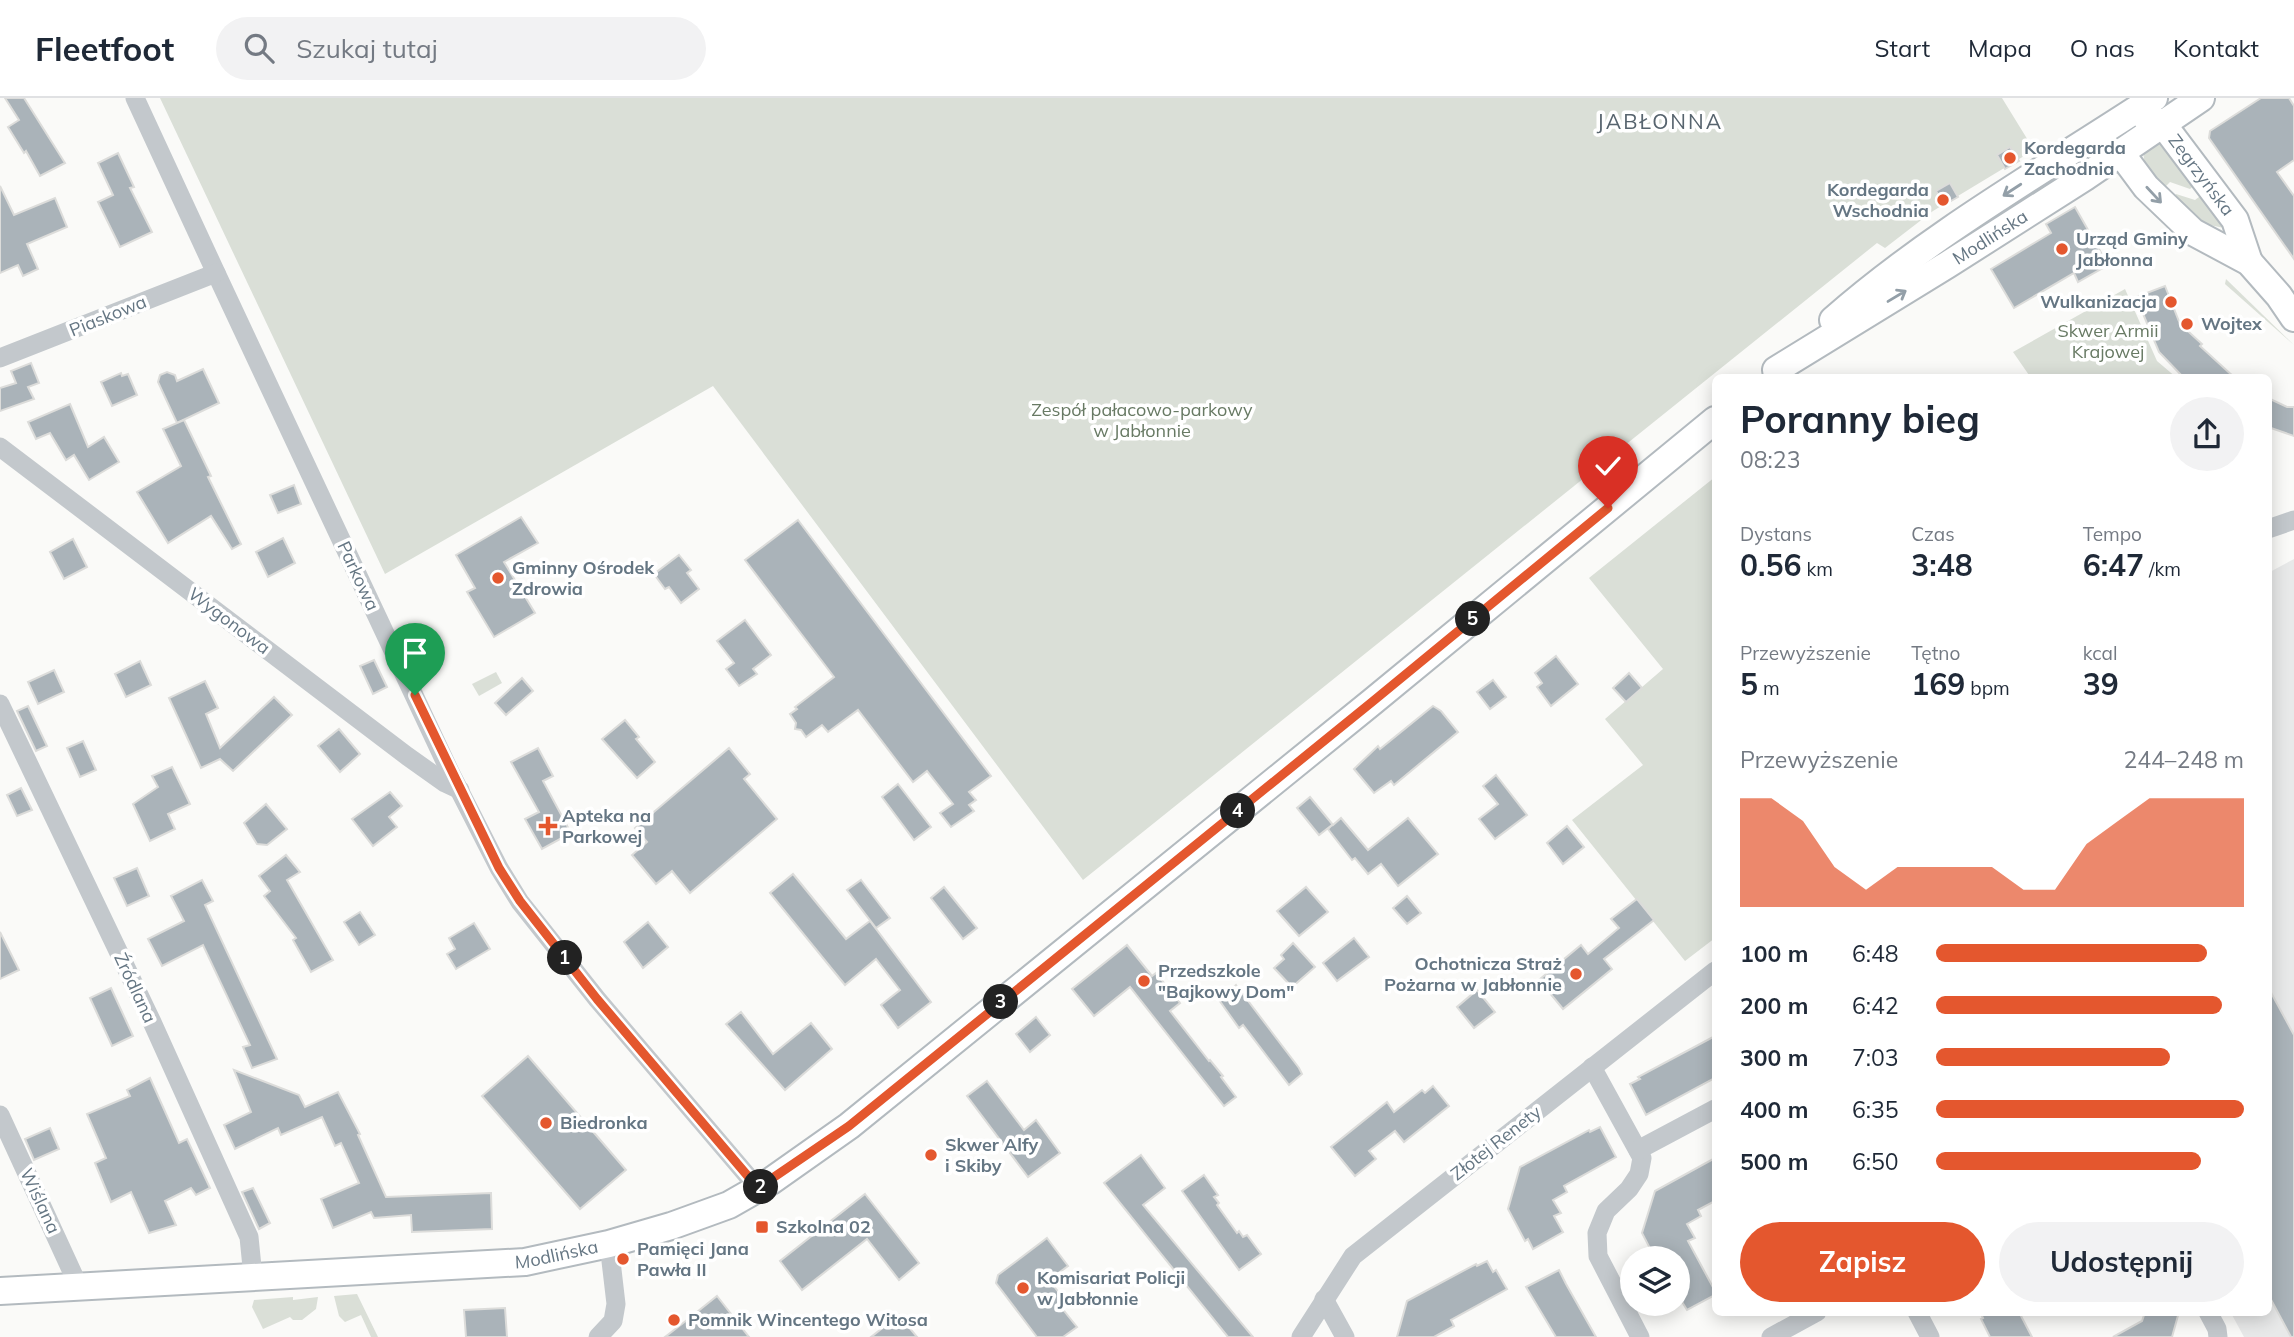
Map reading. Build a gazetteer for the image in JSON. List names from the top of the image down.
{
  "streets": {
    "main road": ["Zegrzyńska", "Modlińska"],
    "street": [
      "Piaskowa",
      "Parkowa",
      "Wygonowa",
      "Źródlana",
      "Złotej Renety",
      "Wiślana"
    ]
  },
  "crossings": [
    ["Zegrzyńska", "Modlińska"],
    ["Modlińska", "Parkowa"],
    ["Modlińska", "Źródlana"],
    ["Modlińska", "Wiślana"],
    ["Piaskowa", "Parkowa"],
    ["Parkowa", "Wygonowa"]
  ],
  "districts": ["JABŁONNA"],
  "parks": ["Skwer Armii Krajowej", "Zespół pałacowo-parkowy w Jabłonnie"],
  "places": {
    "other": [
      "Kordegarda Zachodnia",
      "Kordegarda Wschodnia",
      "Urząd Gminy Jabłonna",
      "Wulkanizacja",
      "Wojtex",
      "Gminny Ośrodek Zdrowia",
      "Ochotnicza Straż Pożarna w Jabłonnie",
      "Przedszkole \"Bajkowy Dom\"",
      "Biedronka",
      "Skwer Alfy i Skiby",
      "Pamięci Jana Pawła II",
      "Komisariat Policji w Jabłonnie",
      "Pomnik Wincentego Witosa"
    ],
    "health": ["Apteka na Parkowej"],
    "transit": ["Szkolna 02"]
  },
  "page": {
    "header": "Fleetfoot",
    "search": "Szukaj tutaj",
    "nav": [
      "Start",
      "Mapa",
      "O nas",
      "Kontakt"
    ],
    "heading": ["Poranny bieg", "08:23"],
    "stats": [
      ["Dystans", "0.56 km"],
      ["Czas", "3:48"],
      ["Tempo", "6:47 /km"],
      ["Przewyższenie", "5 m"],
      ["Tętno", "169 bpm"],
      ["kcal", "39"]
    ],
    "pins": [
      "5",
      "4",
      "1",
      "3",
      "2"
    ],
    "chart": ["Przewyższenie", "244–248 m"],
    "list": [
      {
        "name": "100 m",
        "note": "6:48"
      },
      {
        "name": "200 m",
        "note": "6:42"
      },
      {
        "name": "300 m",
        "note": "7:03"
      },
      {
        "name": "400 m",
        "note": "6:35"
      },
      {
        "name": "500 m",
        "note": "6:50"
      }
    ],
    "buttons": ["Zapisz", "Udostępnij"]
  }
}
